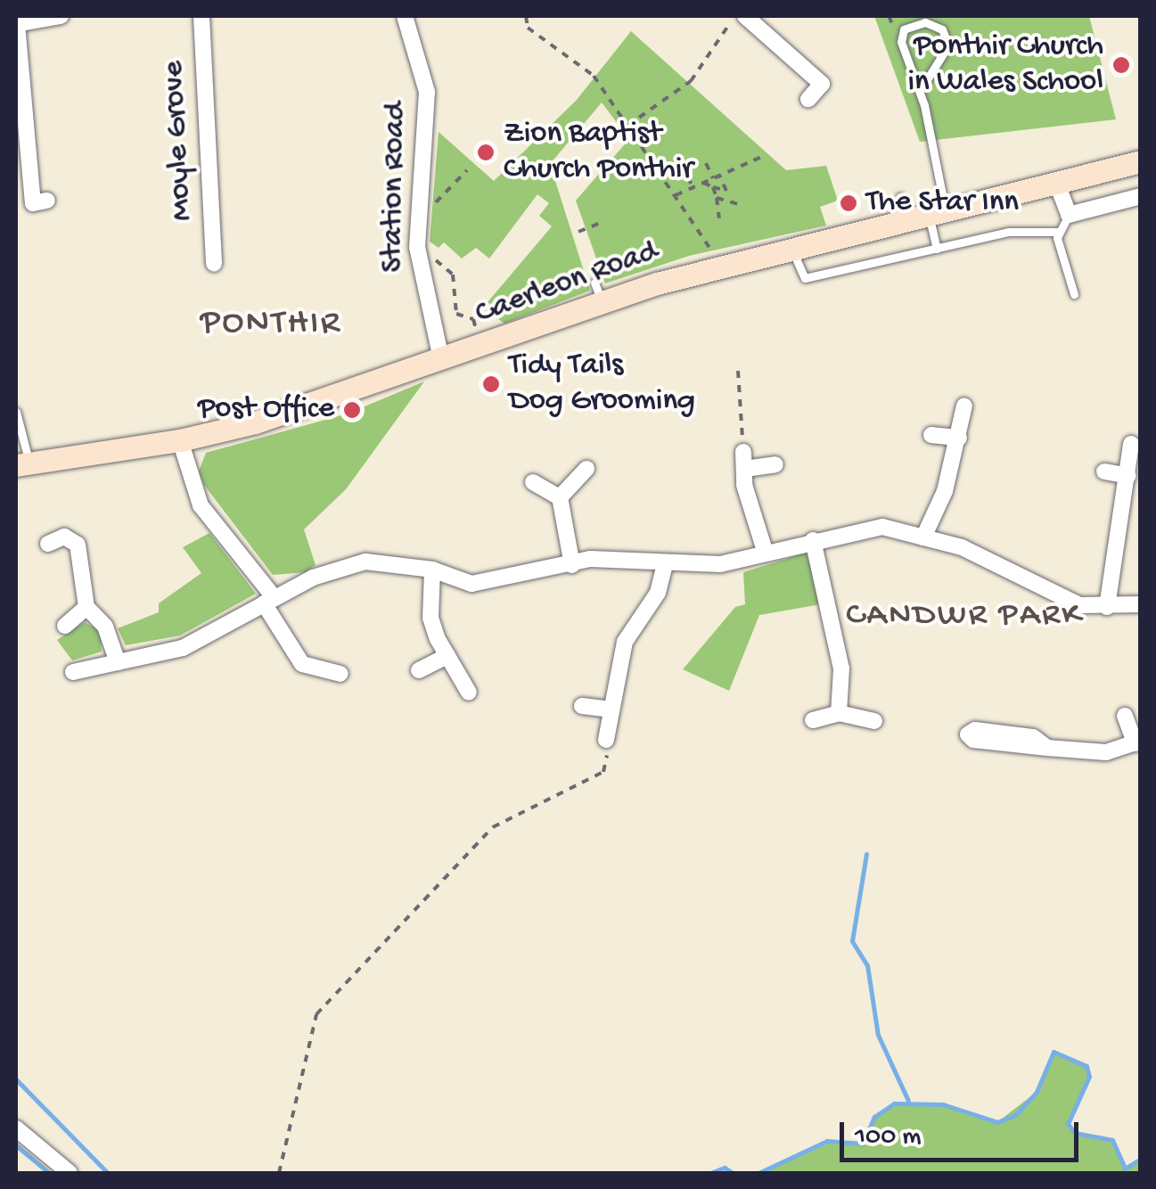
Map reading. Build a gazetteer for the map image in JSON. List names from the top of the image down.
{
  "streets": {
    "main road": ["Caerleon Road"],
    "street": ["Moyle Grove", "Station Road"]
  },
  "crossings": [
    ["Station Road", "Caerleon Road"]
  ],
  "districts": ["PONTHIR", "CANDWR PARK"],
  "places": [
    "Ponthir Church in Wales School",
    "Zion Baptist Church Ponthir",
    "The Star Inn",
    "Tidy Tails Dog Grooming",
    "Post Office"
  ],
  "scale_bar": "100 m"
}
